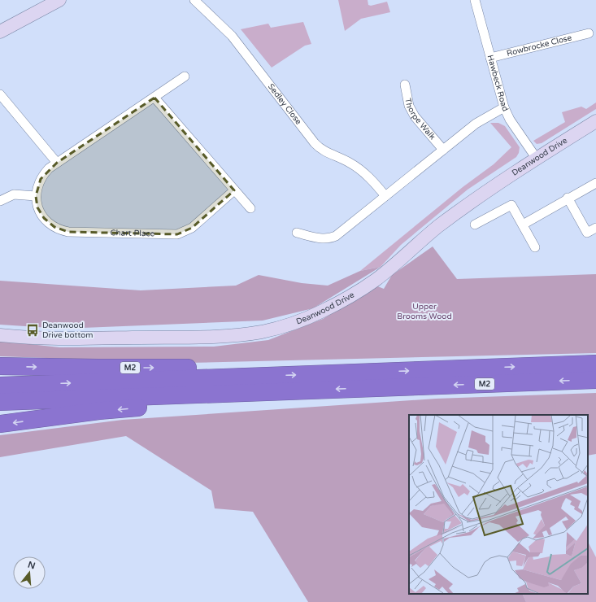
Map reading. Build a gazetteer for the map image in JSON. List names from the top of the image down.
{
  "streets": {
    "highway": ["M2"],
    "street": [
      "Rowbrocke Close",
      "Hawbeck Road",
      "Sedley Close",
      "Thorpe Walk",
      "Deanwood Drive",
      "Chart Place"
    ]
  },
  "crossings": [
    ["Rowbrocke Close", "Hawbeck Road"],
    ["Hawbeck Road", "Deanwood Drive"]
  ],
  "parks": ["Upper Brooms Wood"],
  "places": {
    "bus stop": ["Deanwood Drive bottom"]
  },
  "north": "top"
}
